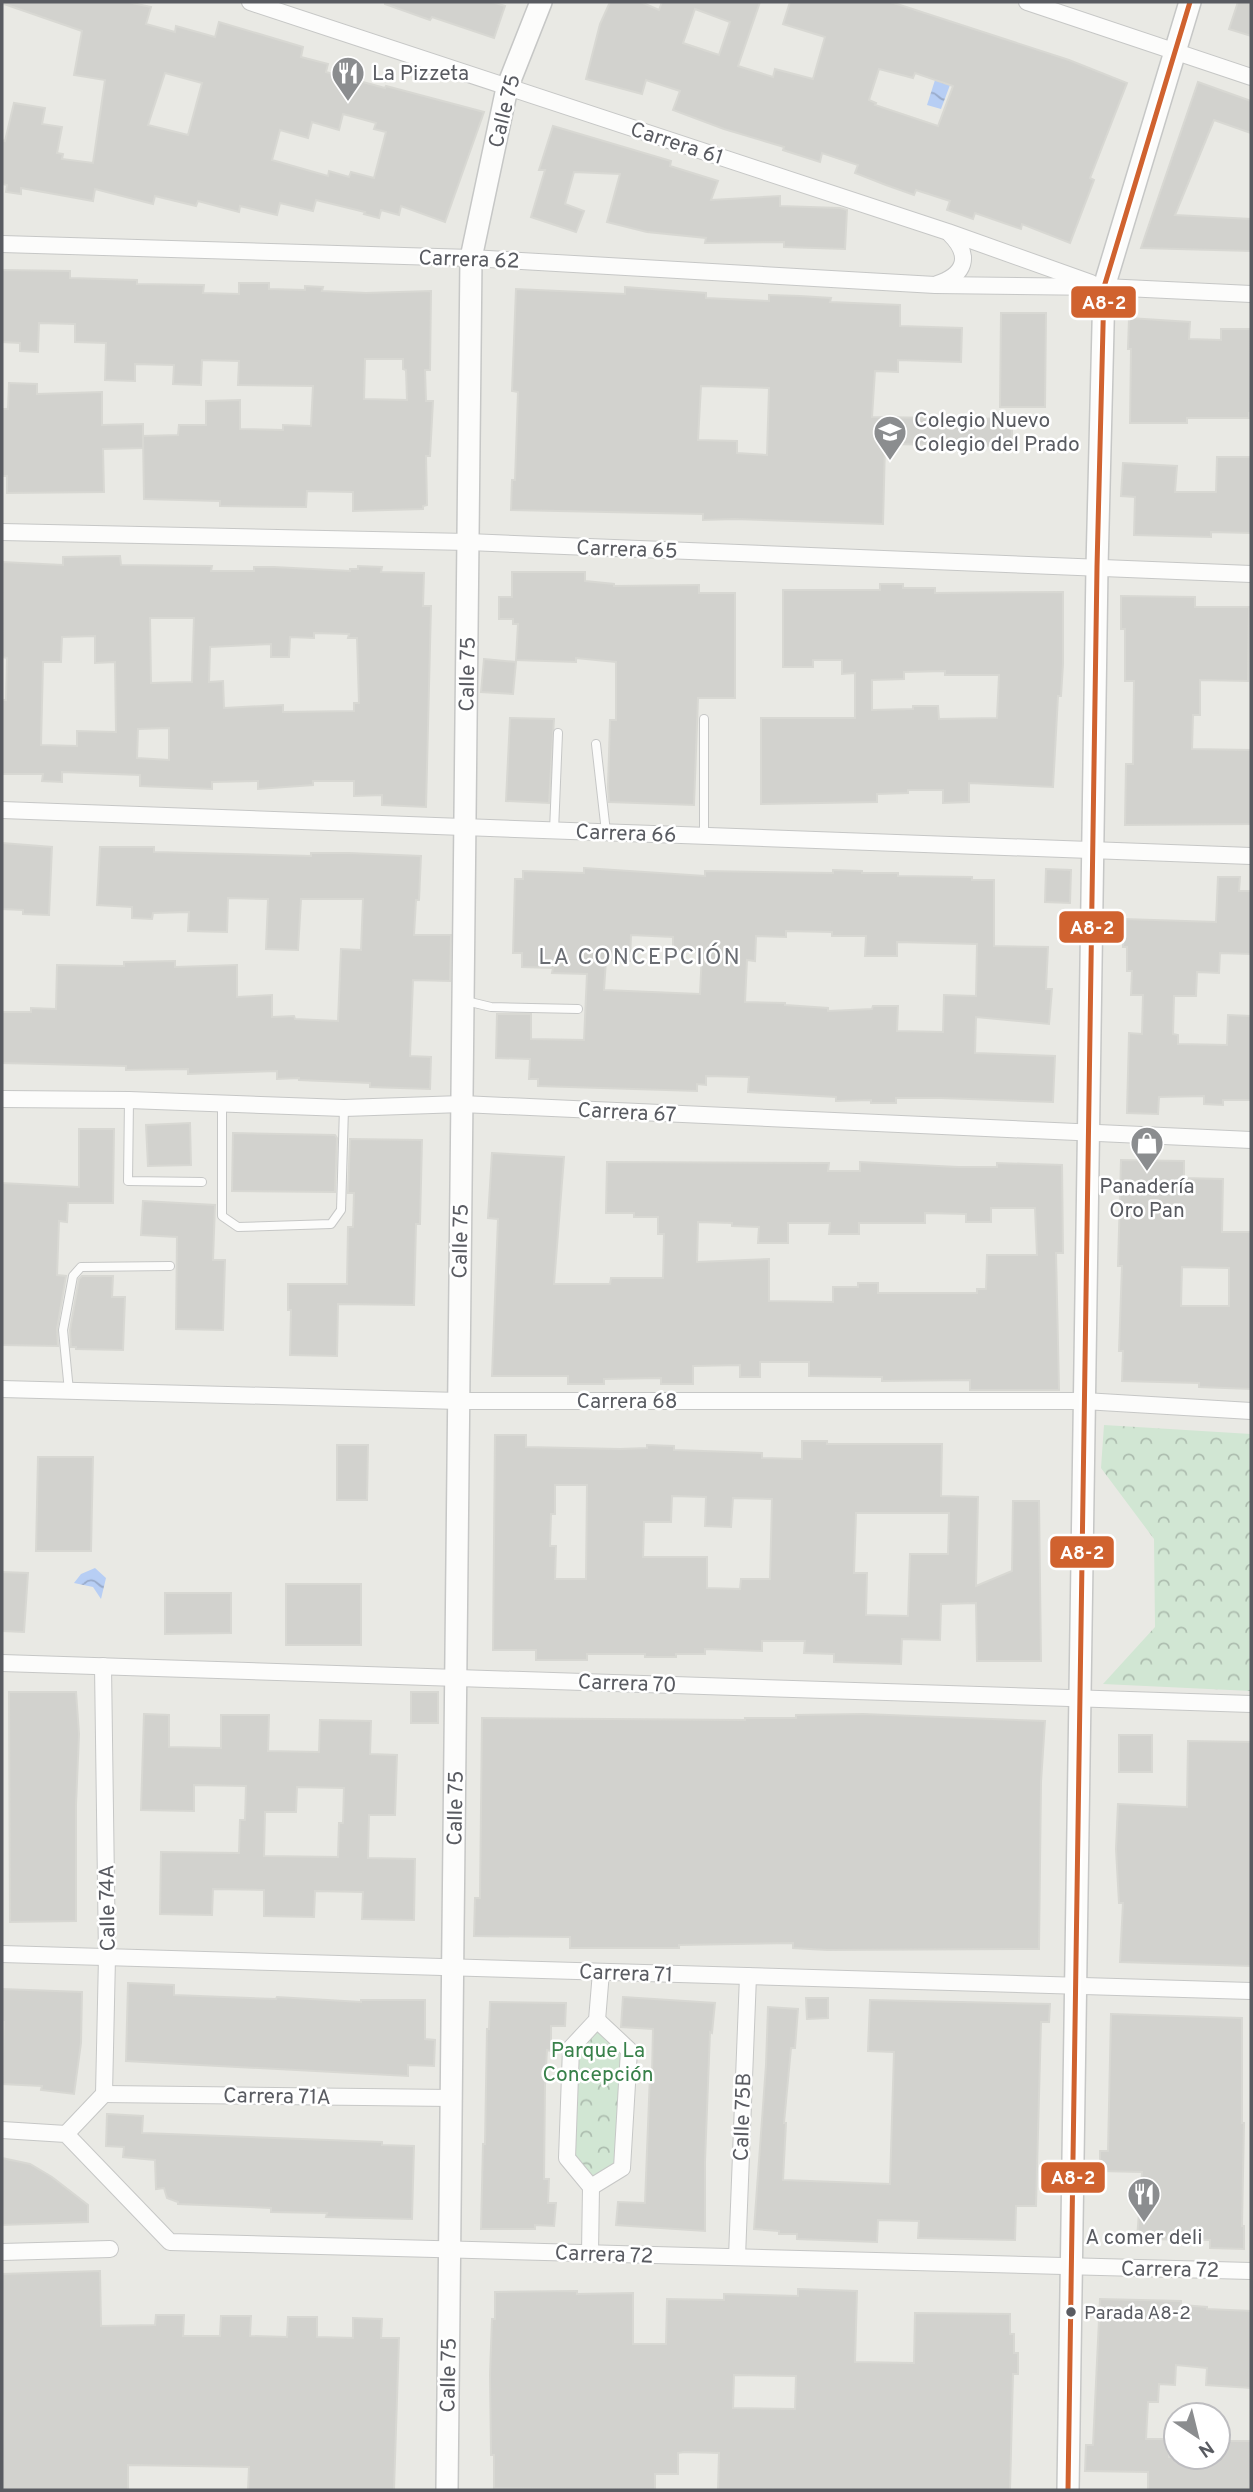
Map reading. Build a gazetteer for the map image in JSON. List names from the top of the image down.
{
  "streets": {
    "street": [
      "Calle 75",
      "Carrera 61",
      "Carrera 62",
      "Carrera 65",
      "Carrera 66",
      "Carrera 67",
      "Carrera 68",
      "Carrera 70",
      "Calle 74A",
      "Carrera 71",
      "Carrera 71A",
      "Calle 75B",
      "Carrera 72"
    ]
  },
  "crossings": [
    ["Calle 75", "Carrera 61"],
    ["Calle 75", "Carrera 62"],
    ["Calle 75", "Carrera 65"],
    ["Calle 75", "Carrera 66"],
    ["Calle 75", "Carrera 67"],
    ["Calle 75", "Carrera 68"],
    ["Calle 75", "Carrera 70"],
    ["Calle 75", "Carrera 71"],
    ["Calle 75", "Carrera 71A"],
    ["Calle 75", "Carrera 72"],
    ["Carrera 61", "Carrera 62"],
    ["Carrera 70", "Calle 74A"],
    ["Calle 74A", "Carrera 71"],
    ["Calle 74A", "Carrera 71A"],
    ["Carrera 71", "Calle 75B"],
    ["Calle 75B", "Carrera 72"]
  ],
  "districts": ["LA CONCEPCIÓN"],
  "parks": ["Parque La Concepción"],
  "places": {
    "restaurant": ["La Pizzeta", "A comer deli"],
    "school or university": ["Colegio Nuevo Colegio del Prado"],
    "shop": ["Panadería Oro Pan"],
    "other": ["Parada A8-2"]
  },
  "lines": ["transit line A8-2"],
  "north": "bottom right"
}
